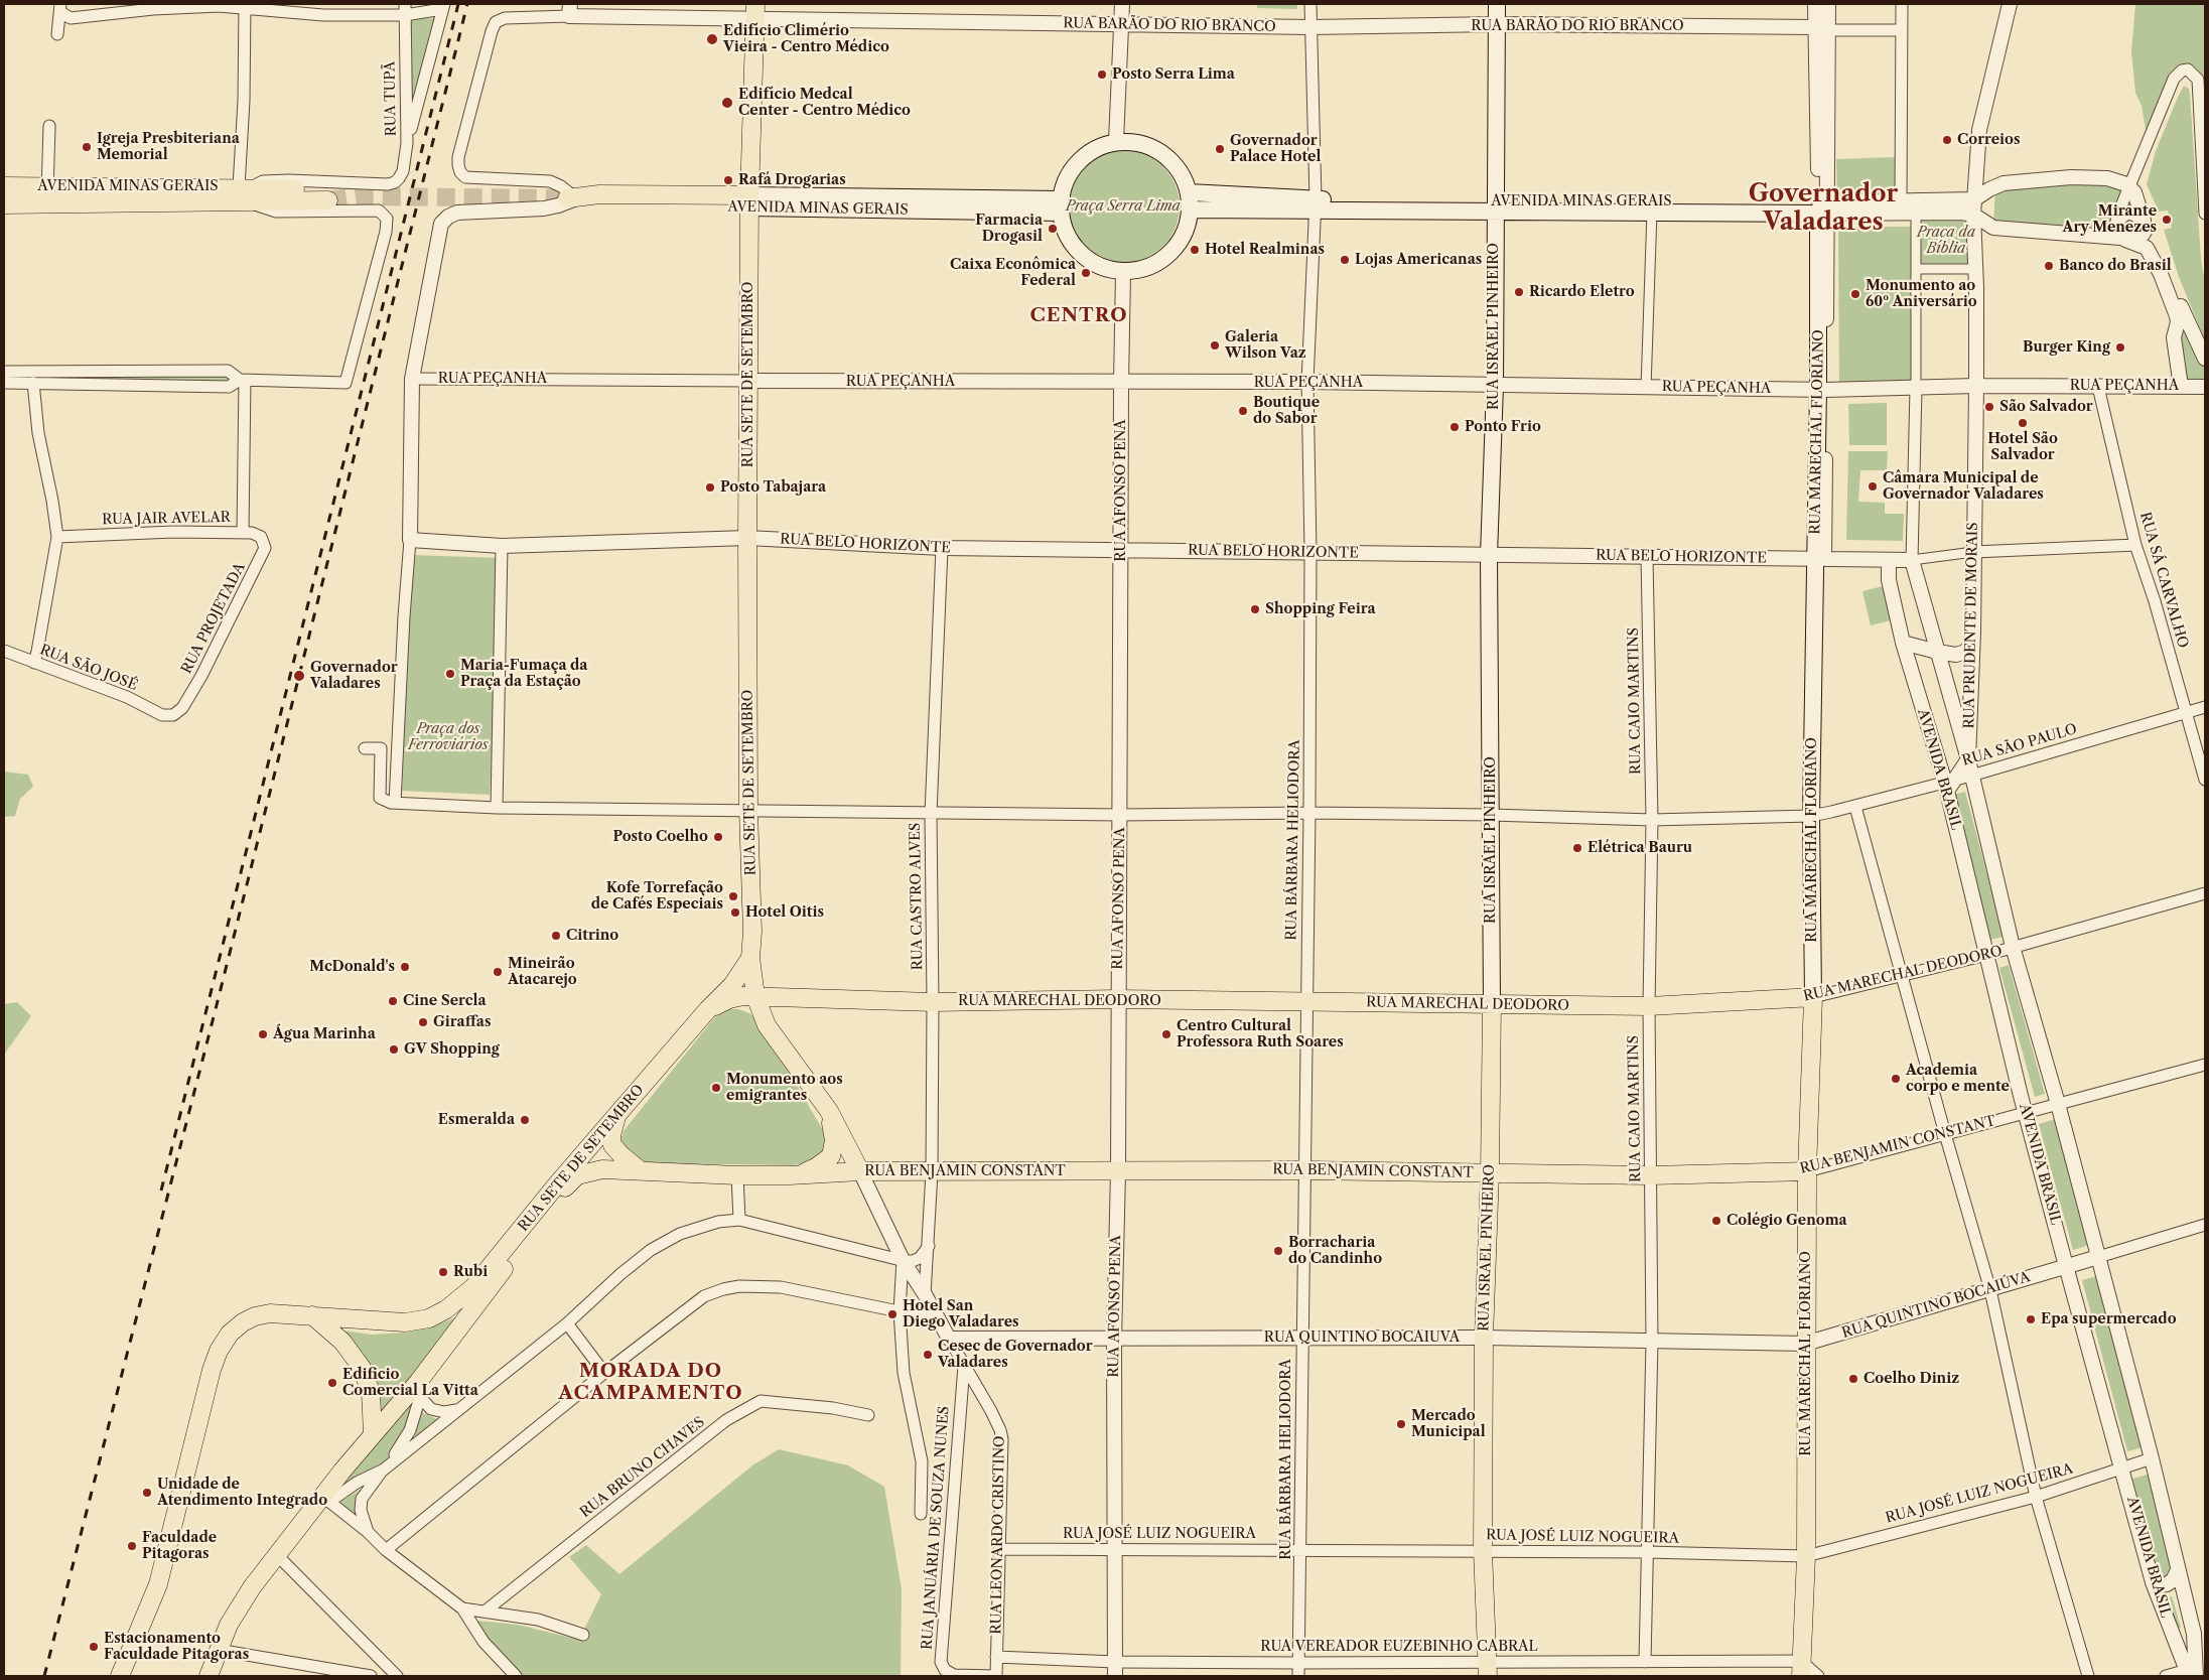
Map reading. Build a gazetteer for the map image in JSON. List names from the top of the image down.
{
  "streets": {
    "main road": [
      "AVENIDA MINAS GERAIS",
      "RUA ISRAEL PINHEIRO",
      "RUA SETE DE SETEMBRO",
      "RUA MARECHAL FLORIANO",
      "RUA MARECHAL DEODORO",
      "RUA BENJAMIN CONSTANT",
      "RUA LEONARDO CRISTINO"
    ],
    "street": [
      "RUA BARÃO DO RIO BRANCO",
      "RUA TUPÃ",
      "RUA PEÇANHA",
      "RUA AFONSO PENA",
      "RUA JAIR AVELAR",
      "RUA BELO HORIZONTE",
      "RUA SÁ CARVALHO",
      "RUA PROJETADA",
      "RUA PRUDENTE DE MORAIS",
      "RUA SÃO JOSÉ",
      "RUA CAIO MARTINS",
      "RUA SÃO PAULO",
      "AVENIDA BRASIL",
      "RUA BÁRBARA HELIODORA",
      "RUA CASTRO ALVES",
      "RUA QUINTINO BOCAIÚVA",
      "RUA QUINTINO BOCAIUVA",
      "RUA BRUNO CHAVES",
      "RUA JOSÉ LUIZ NOGUEIRA",
      "RUA JANUÁRIA DE SOUZA NUNES",
      "RUA VEREADOR EUZEBINHO CABRAL"
    ]
  },
  "crossings": [
    ["RUA BARÃO DO RIO BRANCO", "AVENIDA MINAS GERAIS"],
    ["RUA BARÃO DO RIO BRANCO", "RUA ISRAEL PINHEIRO"],
    ["RUA BARÃO DO RIO BRANCO", "RUA SETE DE SETEMBRO"],
    ["RUA BARÃO DO RIO BRANCO", "RUA MARECHAL FLORIANO"],
    ["RUA BARÃO DO RIO BRANCO", "RUA BÁRBARA HELIODORA"],
    ["RUA TUPÃ", "AVENIDA MINAS GERAIS"],
    ["AVENIDA MINAS GERAIS", "RUA ISRAEL PINHEIRO"],
    ["AVENIDA MINAS GERAIS", "RUA SETE DE SETEMBRO"],
    ["AVENIDA MINAS GERAIS", "RUA PEÇANHA"],
    ["AVENIDA MINAS GERAIS", "RUA MARECHAL FLORIANO"],
    ["AVENIDA MINAS GERAIS", "RUA AFONSO PENA"],
    ["AVENIDA MINAS GERAIS", "RUA JAIR AVELAR"],
    ["AVENIDA MINAS GERAIS", "RUA PRUDENTE DE MORAIS"],
    ["AVENIDA MINAS GERAIS", "RUA BÁRBARA HELIODORA"],
    ["RUA ISRAEL PINHEIRO", "RUA PEÇANHA"],
    ["RUA ISRAEL PINHEIRO", "RUA BELO HORIZONTE"],
    ["RUA ISRAEL PINHEIRO", "RUA SÃO PAULO"],
    ["RUA ISRAEL PINHEIRO", "RUA MARECHAL DEODORO"],
    ["RUA ISRAEL PINHEIRO", "RUA BENJAMIN CONSTANT"],
    ["RUA ISRAEL PINHEIRO", "RUA QUINTINO BOCAIUVA"],
    ["RUA ISRAEL PINHEIRO", "RUA JOSÉ LUIZ NOGUEIRA"],
    ["RUA ISRAEL PINHEIRO", "RUA VEREADOR EUZEBINHO CABRAL"],
    ["RUA SETE DE SETEMBRO", "RUA PEÇANHA"],
    ["RUA SETE DE SETEMBRO", "RUA BELO HORIZONTE"],
    ["RUA SETE DE SETEMBRO", "RUA SÃO PAULO"],
    ["RUA SETE DE SETEMBRO", "RUA BENJAMIN CONSTANT"],
    ["RUA PEÇANHA", "RUA MARECHAL FLORIANO"],
    ["RUA PEÇANHA", "RUA AFONSO PENA"],
    ["RUA PEÇANHA", "RUA SÁ CARVALHO"],
    ["RUA PEÇANHA", "RUA PRUDENTE DE MORAIS"],
    ["RUA PEÇANHA", "RUA BÁRBARA HELIODORA"],
    ["RUA MARECHAL FLORIANO", "RUA BELO HORIZONTE"],
    ["RUA MARECHAL FLORIANO", "RUA SÃO PAULO"],
    ["RUA MARECHAL FLORIANO", "RUA MARECHAL DEODORO"],
    ["RUA MARECHAL FLORIANO", "RUA BENJAMIN CONSTANT"],
    ["RUA MARECHAL FLORIANO", "RUA QUINTINO BOCAIÚVA"],
    ["RUA MARECHAL FLORIANO", "RUA QUINTINO BOCAIUVA"],
    ["RUA MARECHAL FLORIANO", "RUA JOSÉ LUIZ NOGUEIRA"],
    ["RUA MARECHAL FLORIANO", "RUA VEREADOR EUZEBINHO CABRAL"],
    ["RUA AFONSO PENA", "RUA BELO HORIZONTE"],
    ["RUA AFONSO PENA", "RUA SÃO PAULO"],
    ["RUA AFONSO PENA", "RUA MARECHAL DEODORO"],
    ["RUA AFONSO PENA", "RUA BENJAMIN CONSTANT"],
    ["RUA AFONSO PENA", "RUA QUINTINO BOCAIUVA"],
    ["RUA AFONSO PENA", "RUA JOSÉ LUIZ NOGUEIRA"],
    ["RUA AFONSO PENA", "RUA VEREADOR EUZEBINHO CABRAL"],
    ["RUA JAIR AVELAR", "RUA PROJETADA"],
    ["RUA BELO HORIZONTE", "RUA SÁ CARVALHO"],
    ["RUA BELO HORIZONTE", "RUA PRUDENTE DE MORAIS"],
    ["RUA BELO HORIZONTE", "RUA CAIO MARTINS"],
    ["RUA BELO HORIZONTE", "AVENIDA BRASIL"],
    ["RUA BELO HORIZONTE", "RUA BÁRBARA HELIODORA"],
    ["RUA BELO HORIZONTE", "RUA CASTRO ALVES"],
    ["RUA SÁ CARVALHO", "RUA SÃO PAULO"],
    ["RUA PROJETADA", "RUA SÃO JOSÉ"],
    ["RUA CAIO MARTINS", "RUA SÃO PAULO"],
    ["RUA CAIO MARTINS", "RUA MARECHAL DEODORO"],
    ["RUA CAIO MARTINS", "RUA BENJAMIN CONSTANT"],
    ["RUA CAIO MARTINS", "RUA QUINTINO BOCAIUVA"],
    ["RUA CAIO MARTINS", "RUA JOSÉ LUIZ NOGUEIRA"],
    ["RUA CAIO MARTINS", "RUA VEREADOR EUZEBINHO CABRAL"],
    ["RUA SÃO PAULO", "AVENIDA BRASIL"],
    ["RUA SÃO PAULO", "RUA BÁRBARA HELIODORA"],
    ["RUA SÃO PAULO", "RUA CASTRO ALVES"],
    ["AVENIDA BRASIL", "RUA MARECHAL DEODORO"],
    ["AVENIDA BRASIL", "RUA BENJAMIN CONSTANT"],
    ["AVENIDA BRASIL", "RUA QUINTINO BOCAIÚVA"],
    ["AVENIDA BRASIL", "RUA JOSÉ LUIZ NOGUEIRA"],
    ["RUA BÁRBARA HELIODORA", "RUA MARECHAL DEODORO"],
    ["RUA BÁRBARA HELIODORA", "RUA BENJAMIN CONSTANT"],
    ["RUA BÁRBARA HELIODORA", "RUA QUINTINO BOCAIUVA"],
    ["RUA BÁRBARA HELIODORA", "RUA JOSÉ LUIZ NOGUEIRA"],
    ["RUA BÁRBARA HELIODORA", "RUA VEREADOR EUZEBINHO CABRAL"],
    ["RUA CASTRO ALVES", "RUA MARECHAL DEODORO"],
    ["RUA CASTRO ALVES", "RUA BENJAMIN CONSTANT"],
    ["RUA CASTRO ALVES", "RUA LEONARDO CRISTINO"],
    ["RUA MARECHAL DEODORO", "RUA LEONARDO CRISTINO"],
    ["RUA BENJAMIN CONSTANT", "RUA LEONARDO CRISTINO"],
    ["RUA QUINTINO BOCAIÚVA", "RUA QUINTINO BOCAIUVA"],
    ["RUA QUINTINO BOCAIUVA", "RUA LEONARDO CRISTINO"],
    ["RUA JOSÉ LUIZ NOGUEIRA", "RUA LEONARDO CRISTINO"],
    ["RUA JANUÁRIA DE SOUZA NUNES", "RUA LEONARDO CRISTINO"],
    ["RUA LEONARDO CRISTINO", "RUA VEREADOR EUZEBINHO CABRAL"]
  ],
  "districts": ["Governador Valadares", "CENTRO", "MORADA DO ACAMPAMENTO"],
  "parks": ["Praça Serra Lima", "Praça da Bíblia", "Praça dos Ferroviários"],
  "places": [
    "Edifício Climério Vieira - Centro Médico",
    "Posto Serra Lima",
    "Edifício Medcal Center - Centro Médico",
    "Correios",
    "Igreja Presbiteriana Memorial",
    "Governador Palace Hotel",
    "Rafá Drogarias",
    "Mirante Ary Menezes",
    "Farmacia Drogasil",
    "Hotel Realminas",
    "Lojas Americanas",
    "Banco do Brasil",
    "Caixa Econômica Federal",
    "Ricardo Eletro",
    "Monumento ao 60º Aniversário",
    "Galeria Wilson Vaz",
    "Burger King",
    "São Salvador",
    "Boutique do Sabor",
    "Hotel São Salvador",
    "Ponto Frio",
    "Câmara Municipal de Governador Valadares",
    "Posto Tabajara",
    "Shopping Feira",
    "Maria-Fumaça da Praça da Estação",
    "Governador Valadares",
    "Posto Coelho",
    "Elétrica Bauru",
    "Kofe Torrefação de Cafés Especiais",
    "Hotel Oitis",
    "Citrino",
    "McDonald's",
    "Mineirão Atacarejo",
    "Cine Sercla",
    "Giraffas",
    "Água Marinha",
    "Centro Cultural Professora Ruth Soares",
    "GV Shopping",
    "Academia corpo e mente",
    "Monumento aos emigrantes",
    "Esmeralda",
    "Colégio Genoma",
    "Borracharia do Candinho",
    "Rubi",
    "Hotel San Diego Valadares",
    "Epa supermercado",
    "Cesec de Governador Valadares",
    "Coelho Diniz",
    "Edificio Comercial La Vitta",
    "Mercado Municipal",
    "Unidade de Atendimento Integrado",
    "Faculdade Pitagoras",
    "Estacionamento Faculdade Pitagoras"
  ]
}
